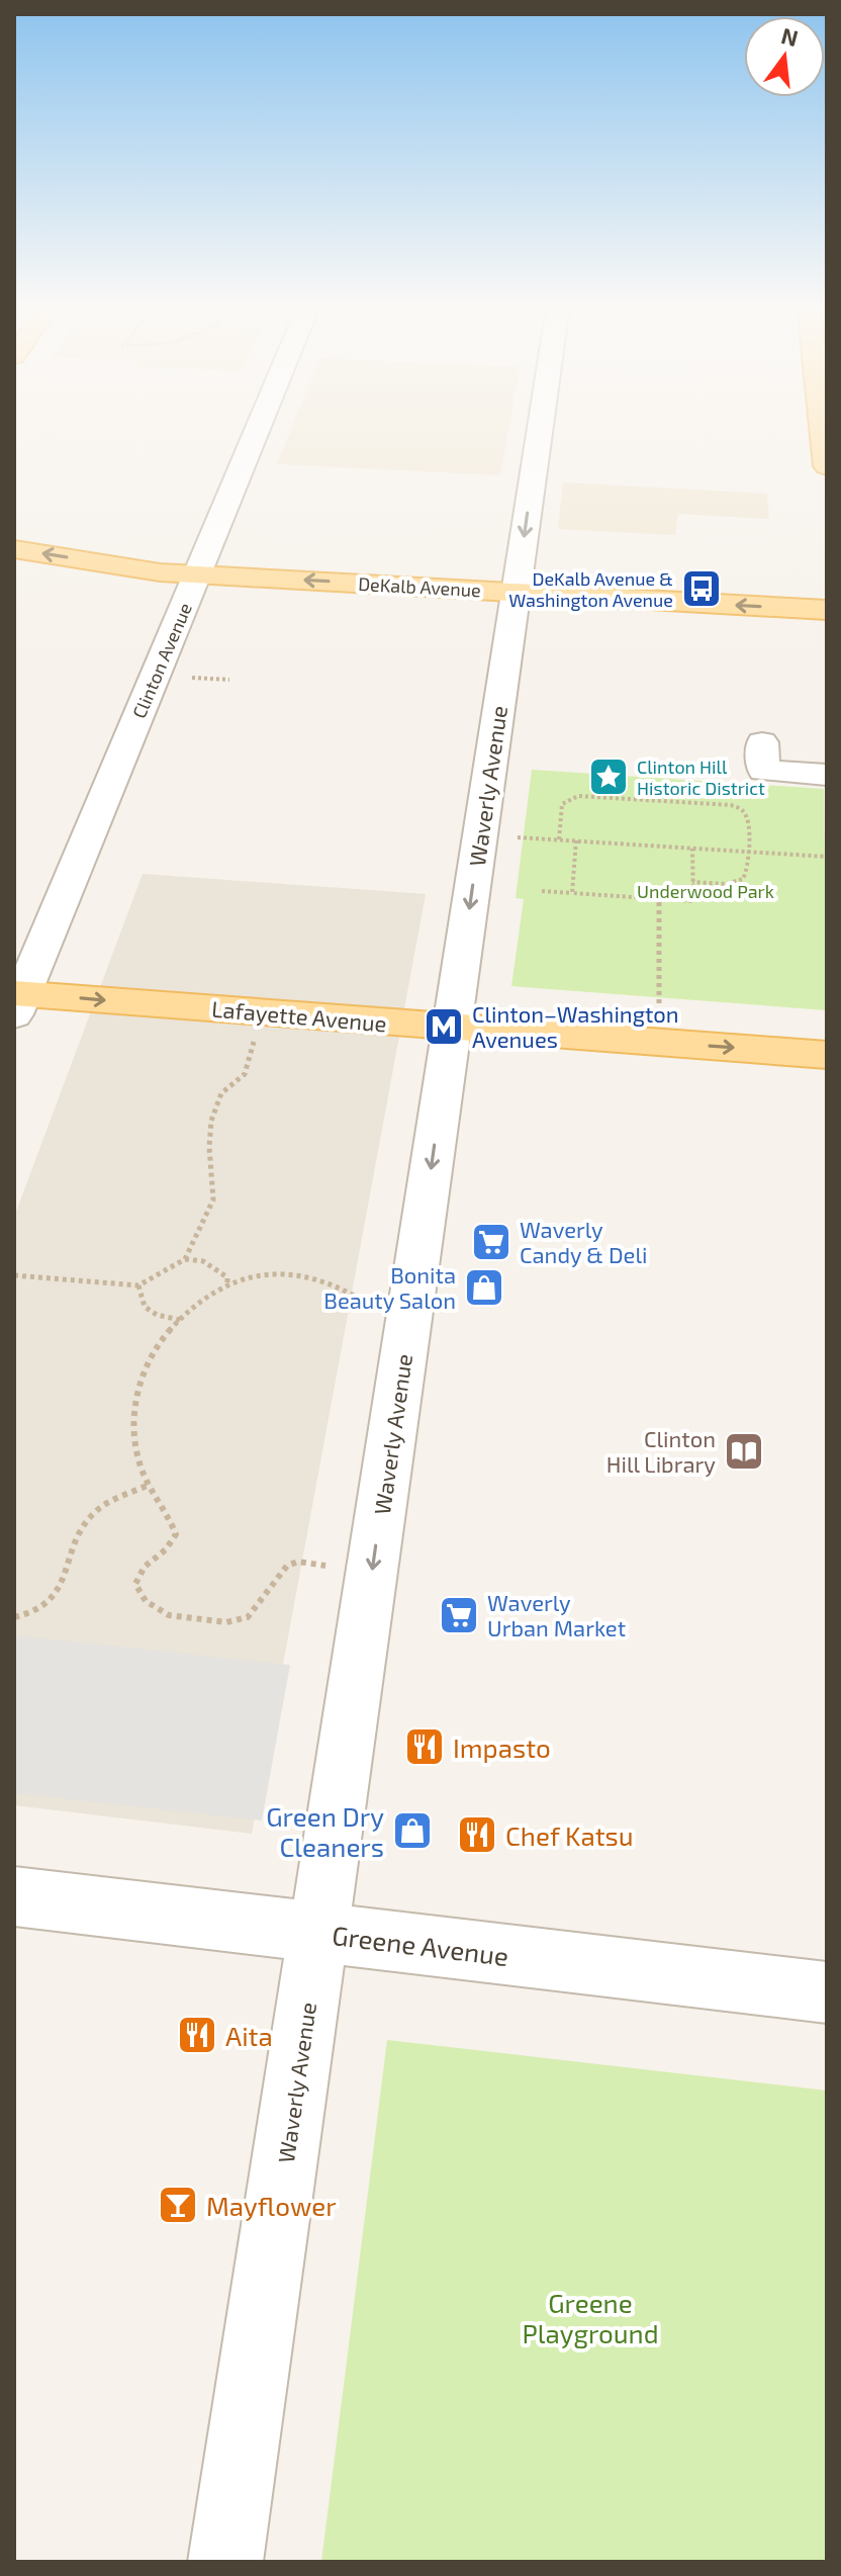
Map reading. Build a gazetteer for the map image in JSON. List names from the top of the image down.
{
  "streets": {
    "main road": ["DeKalb Avenue", "Lafayette Avenue"],
    "street": ["Clinton Avenue", "Waverly Avenue", "Greene Avenue"]
  },
  "crossings": [
    ["DeKalb Avenue", "Clinton Avenue"],
    ["DeKalb Avenue", "Waverly Avenue"],
    ["Clinton Avenue", "Lafayette Avenue"],
    ["Waverly Avenue", "Lafayette Avenue"],
    ["Waverly Avenue", "Greene Avenue"]
  ],
  "one_way": ["DeKalb Avenue", "Waverly Avenue", "Lafayette Avenue"],
  "parks": ["Underwood Park", "Greene Playground"],
  "places": {
    "bus stop": ["DeKalb Avenue & Washington Avenue"],
    "place": ["Clinton Hill Historic District"],
    "metro station": ["Clinton–Washington Avenues"],
    "supermarket": ["Waverly Candy & Deli", "Waverly Urban Market"],
    "shop": ["Bonita Beauty Salon", "Green Dry Cleaners"],
    "library": ["Clinton Hill Library"],
    "restaurant": ["Impasto", "Chef Katsu", "Aita"],
    "bar": ["Mayflower"]
  },
  "north": "top"
}
